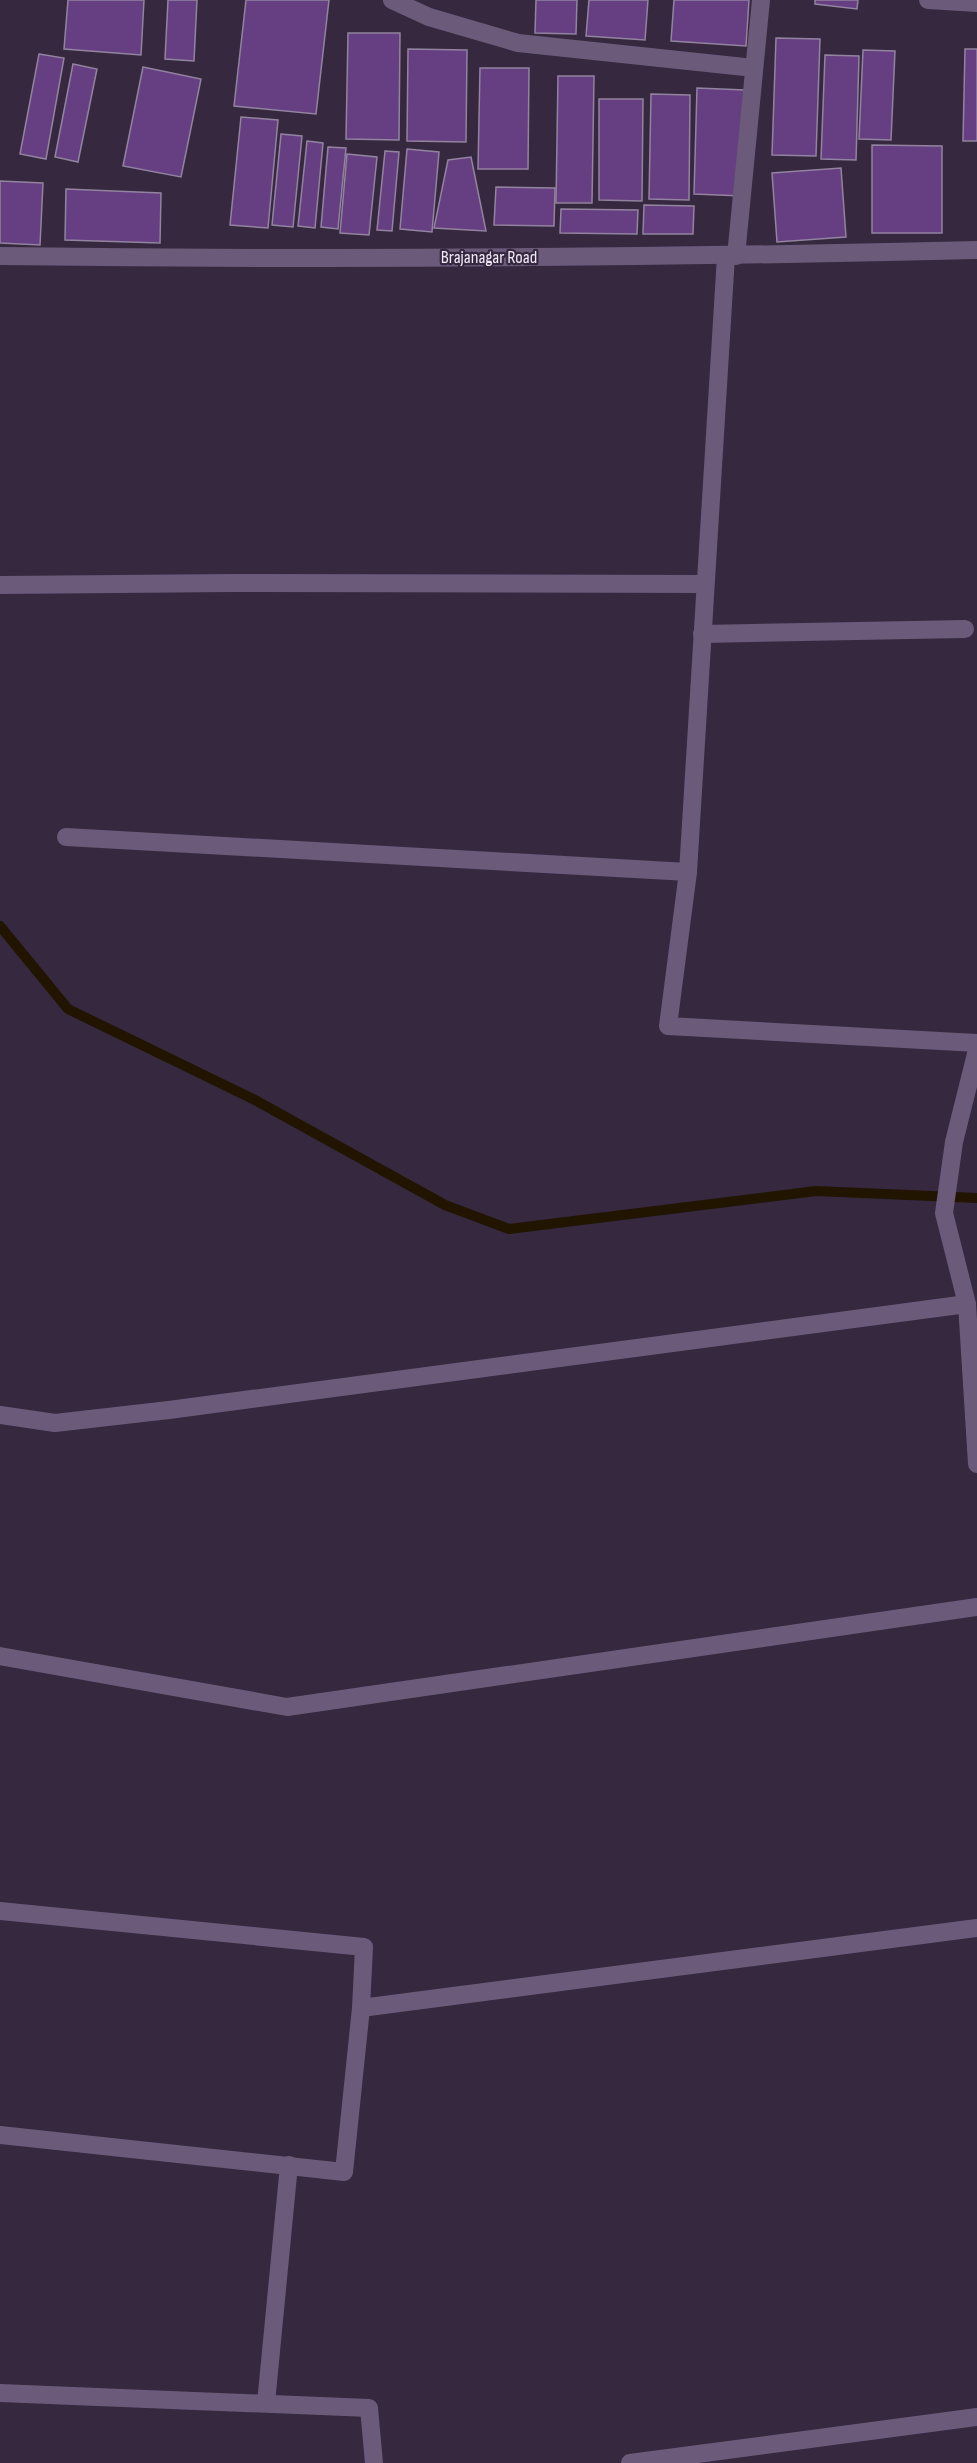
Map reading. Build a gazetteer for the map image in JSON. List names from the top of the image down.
{
  "streets": {
    "street": ["Brajanagar Road"]
  }
}
